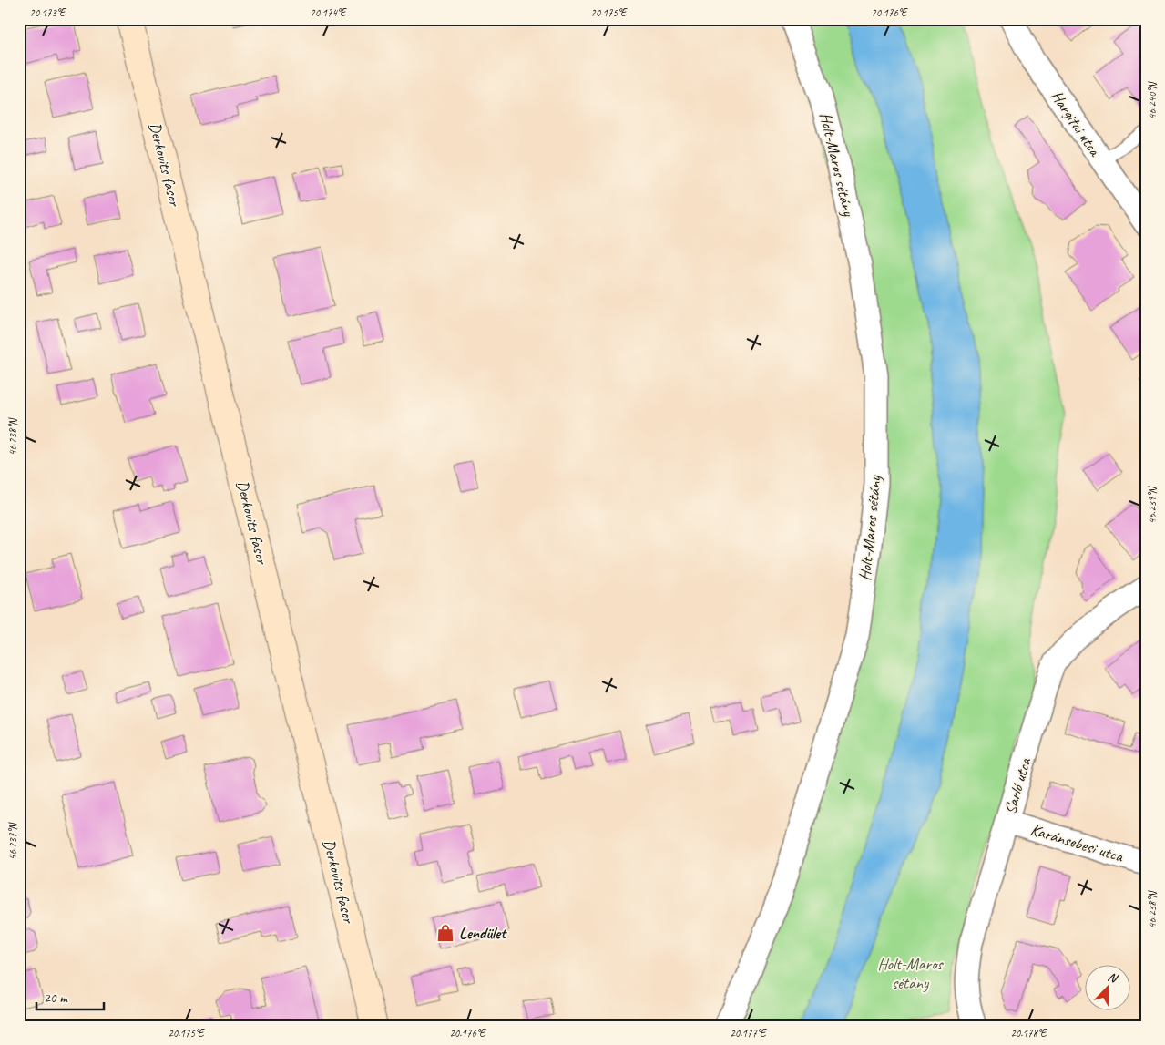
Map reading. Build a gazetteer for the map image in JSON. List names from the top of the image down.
{
  "streets": {
    "street": [
      "Hargitai utca",
      "Derkovits fasor",
      "Holt-Maros sétány",
      "Sarló utca",
      "Karánsebesi utca"
    ]
  },
  "crossings": [
    ["Sarló utca", "Karánsebesi utca"]
  ],
  "parks": ["Holt-Maros sétány"],
  "places": {
    "shop": ["Lendület"]
  },
  "scale_bar": "20 m",
  "north": "top right",
  "coordinates": [
    "20.173°E",
    "20.174°E",
    "20.175°E",
    "20.176°E",
    "46.240°N",
    "46.238°N",
    "46.239°N",
    "46.237°N",
    "20.177°E",
    "20.178°E"
  ]
}
